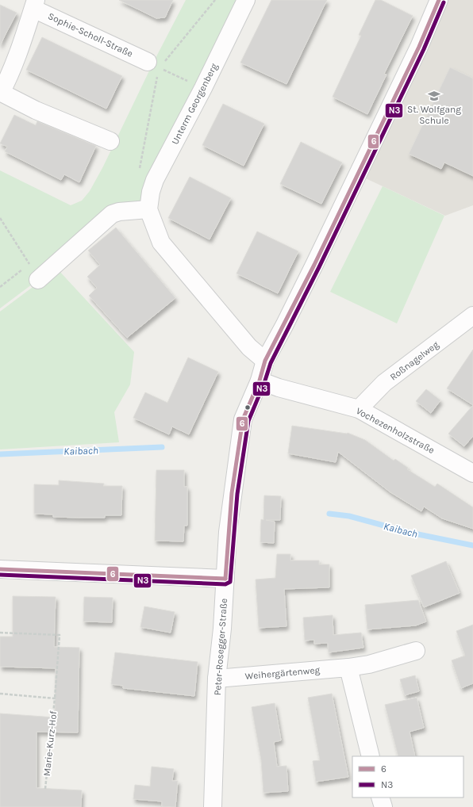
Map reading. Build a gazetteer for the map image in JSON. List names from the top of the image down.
{
  "streets": {
    "street": [
      "Sophie-Scholl-Straße",
      "Unterm Georgenberg",
      "Roßnagelweg",
      "Vochezenholzstraße",
      "Peter-Rosegger-Straße",
      "Weihergärtenweg"
    ],
    "path": ["Marie-Kurz-Hof"]
  },
  "crossings": [
    ["Unterm Georgenberg", "Peter-Rosegger-Straße"],
    ["Roßnagelweg", "Vochezenholzstraße"],
    ["Vochezenholzstraße", "Peter-Rosegger-Straße"],
    ["Peter-Rosegger-Straße", "Weihergärtenweg"]
  ],
  "water": ["Kaibach"],
  "places": {
    "school or university": ["St. Wolfgang Schule"]
  },
  "lines": ["transit line 6", "transit line N3"],
  "legend": ["6", "N3"]
}
